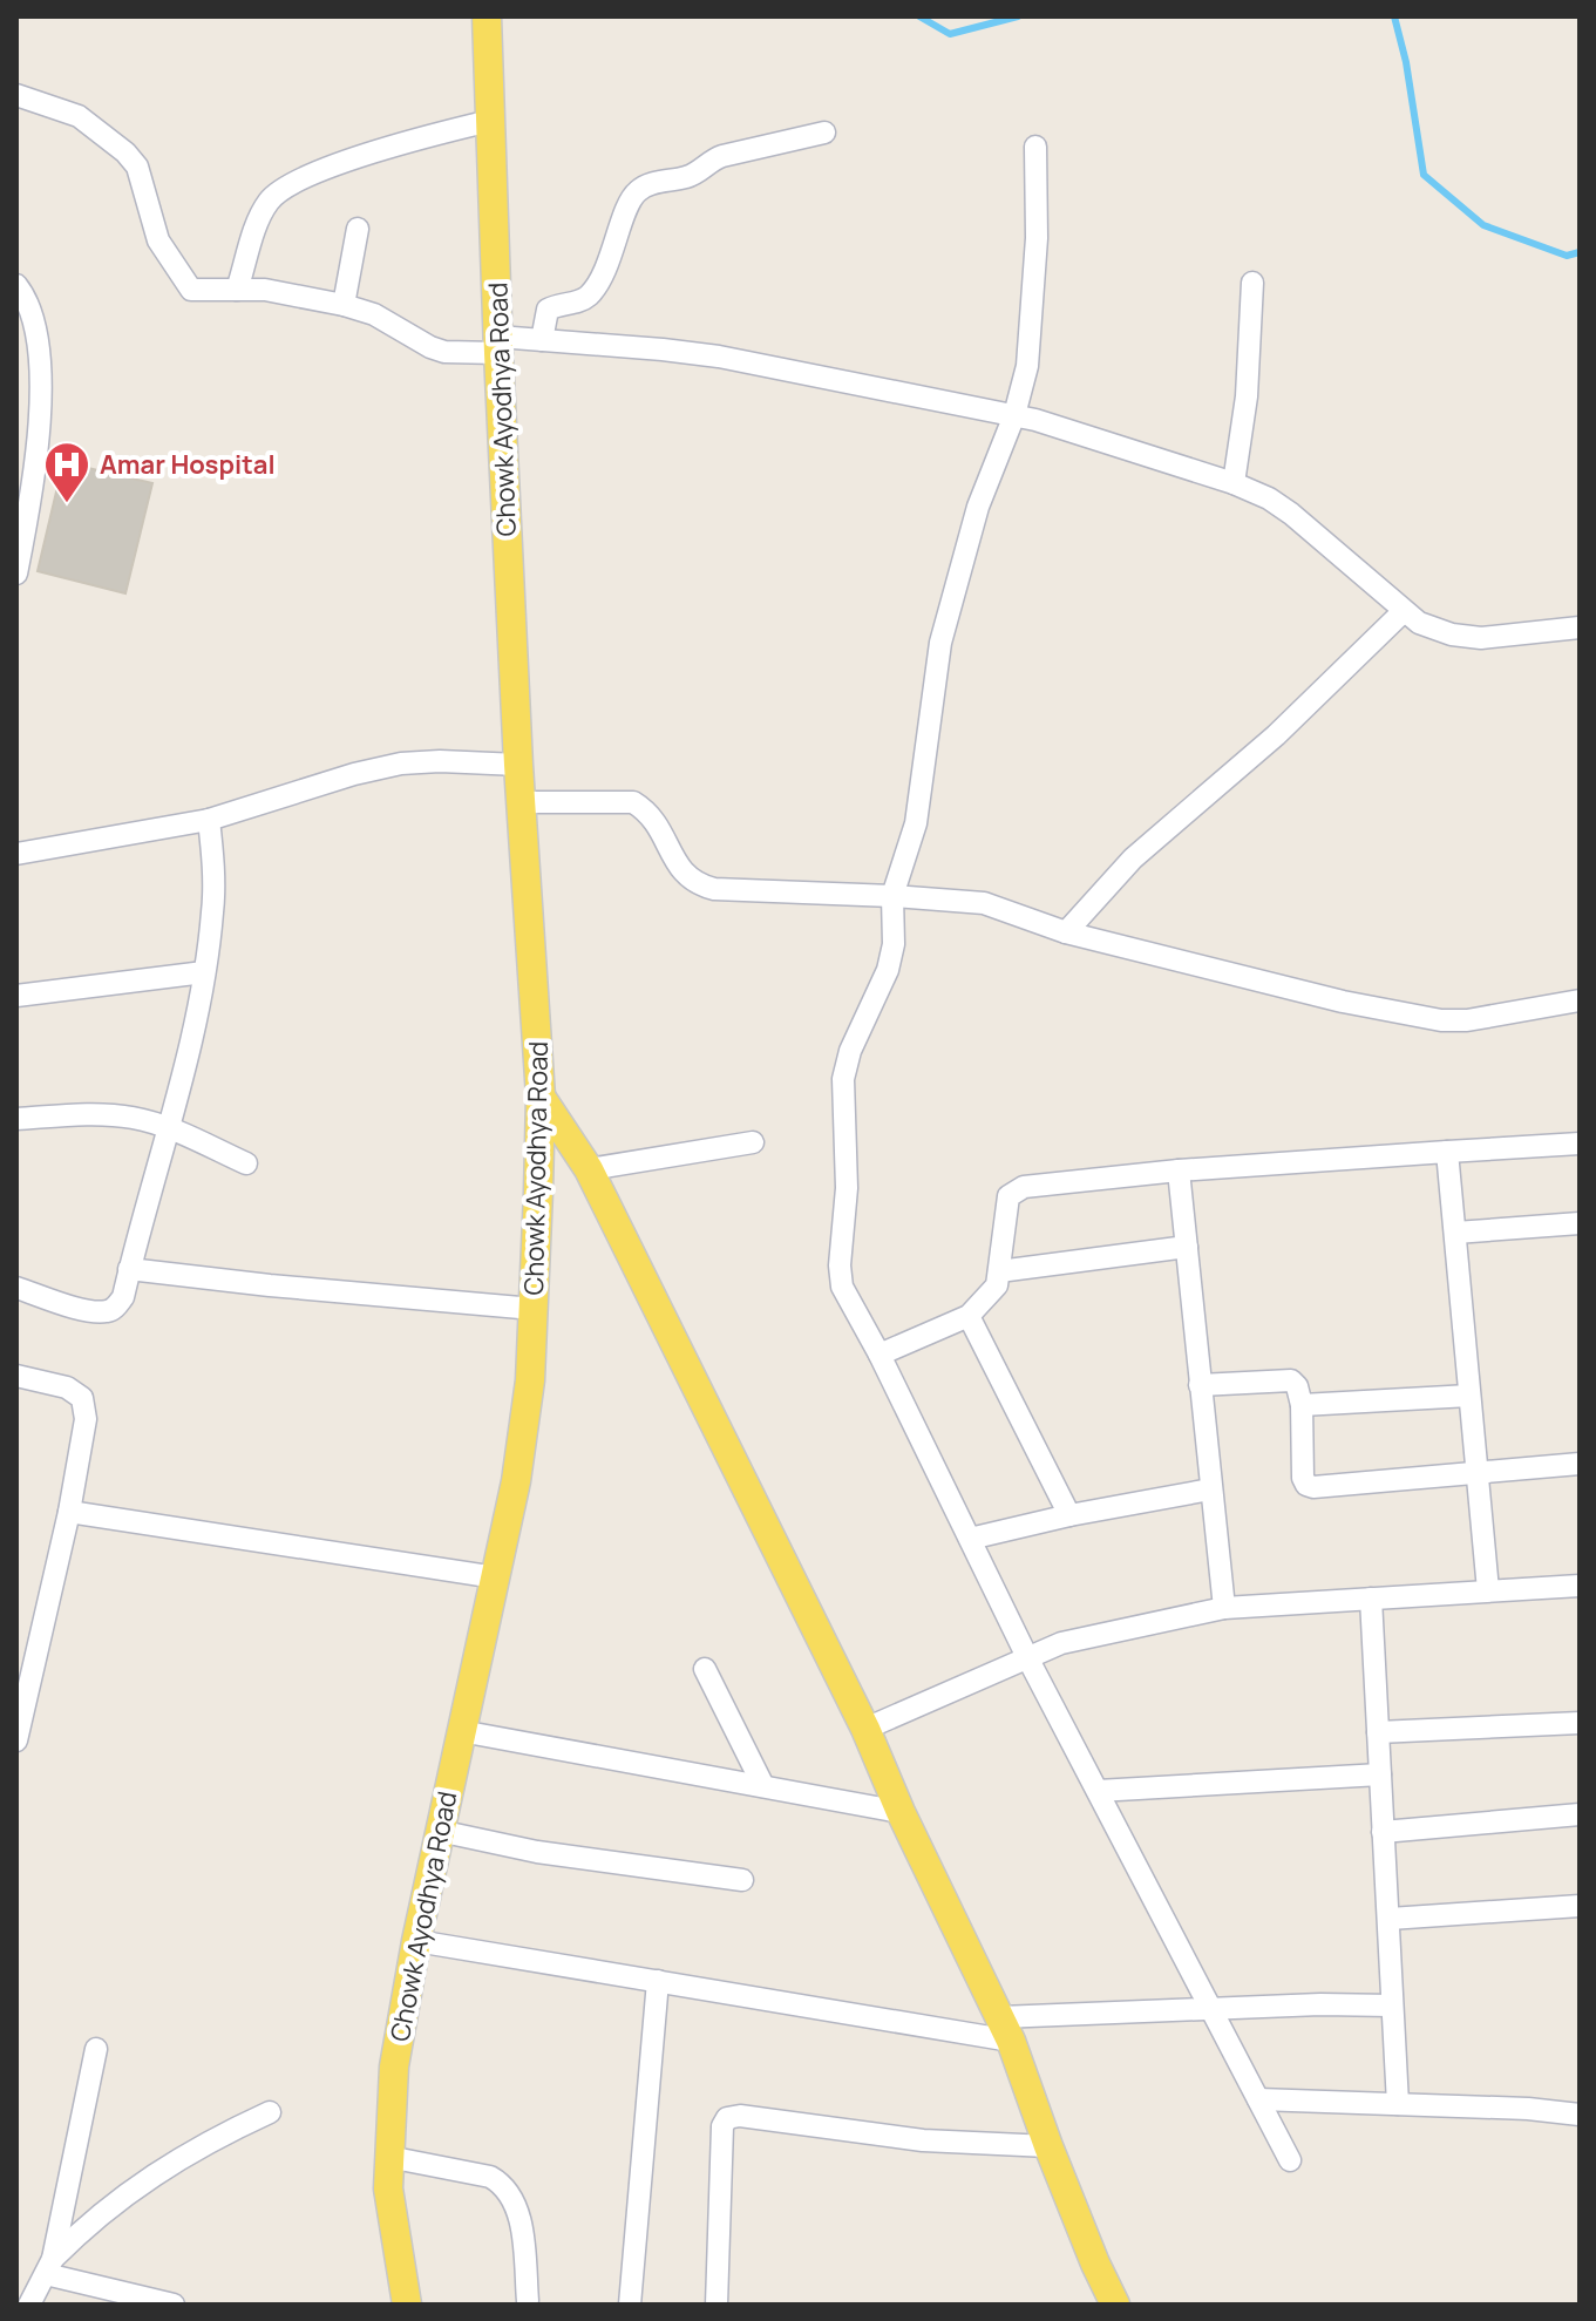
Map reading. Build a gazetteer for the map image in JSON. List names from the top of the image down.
{
  "streets": {
    "main road": ["Chowk Ayodhya Road"]
  },
  "places": {
    "hospital": ["Amar Hospital"]
  }
}
